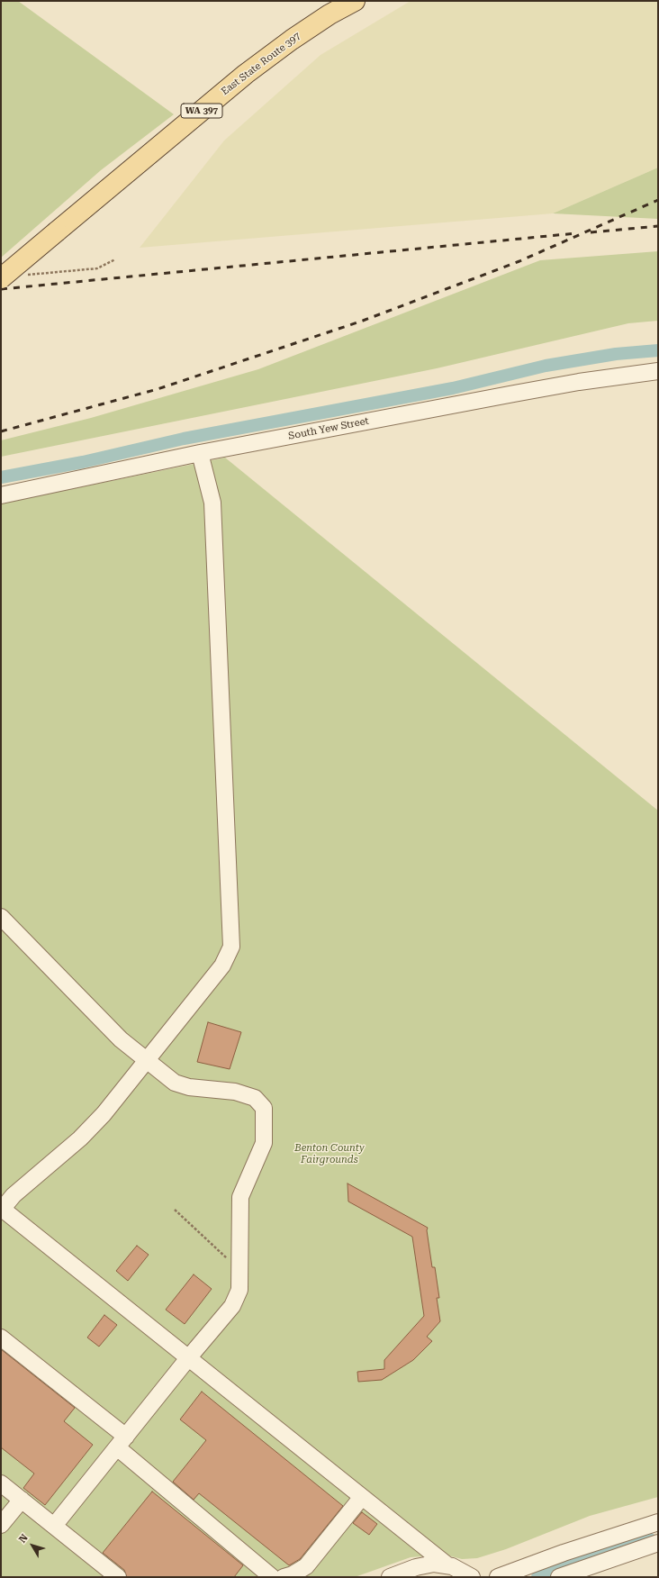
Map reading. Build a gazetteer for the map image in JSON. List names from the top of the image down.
{
  "streets": {
    "main road": ["East State Route 397", "WA 397"],
    "street": ["South Yew Street"]
  },
  "parks": ["Benton County Fairgrounds"],
  "north": "top left"
}
